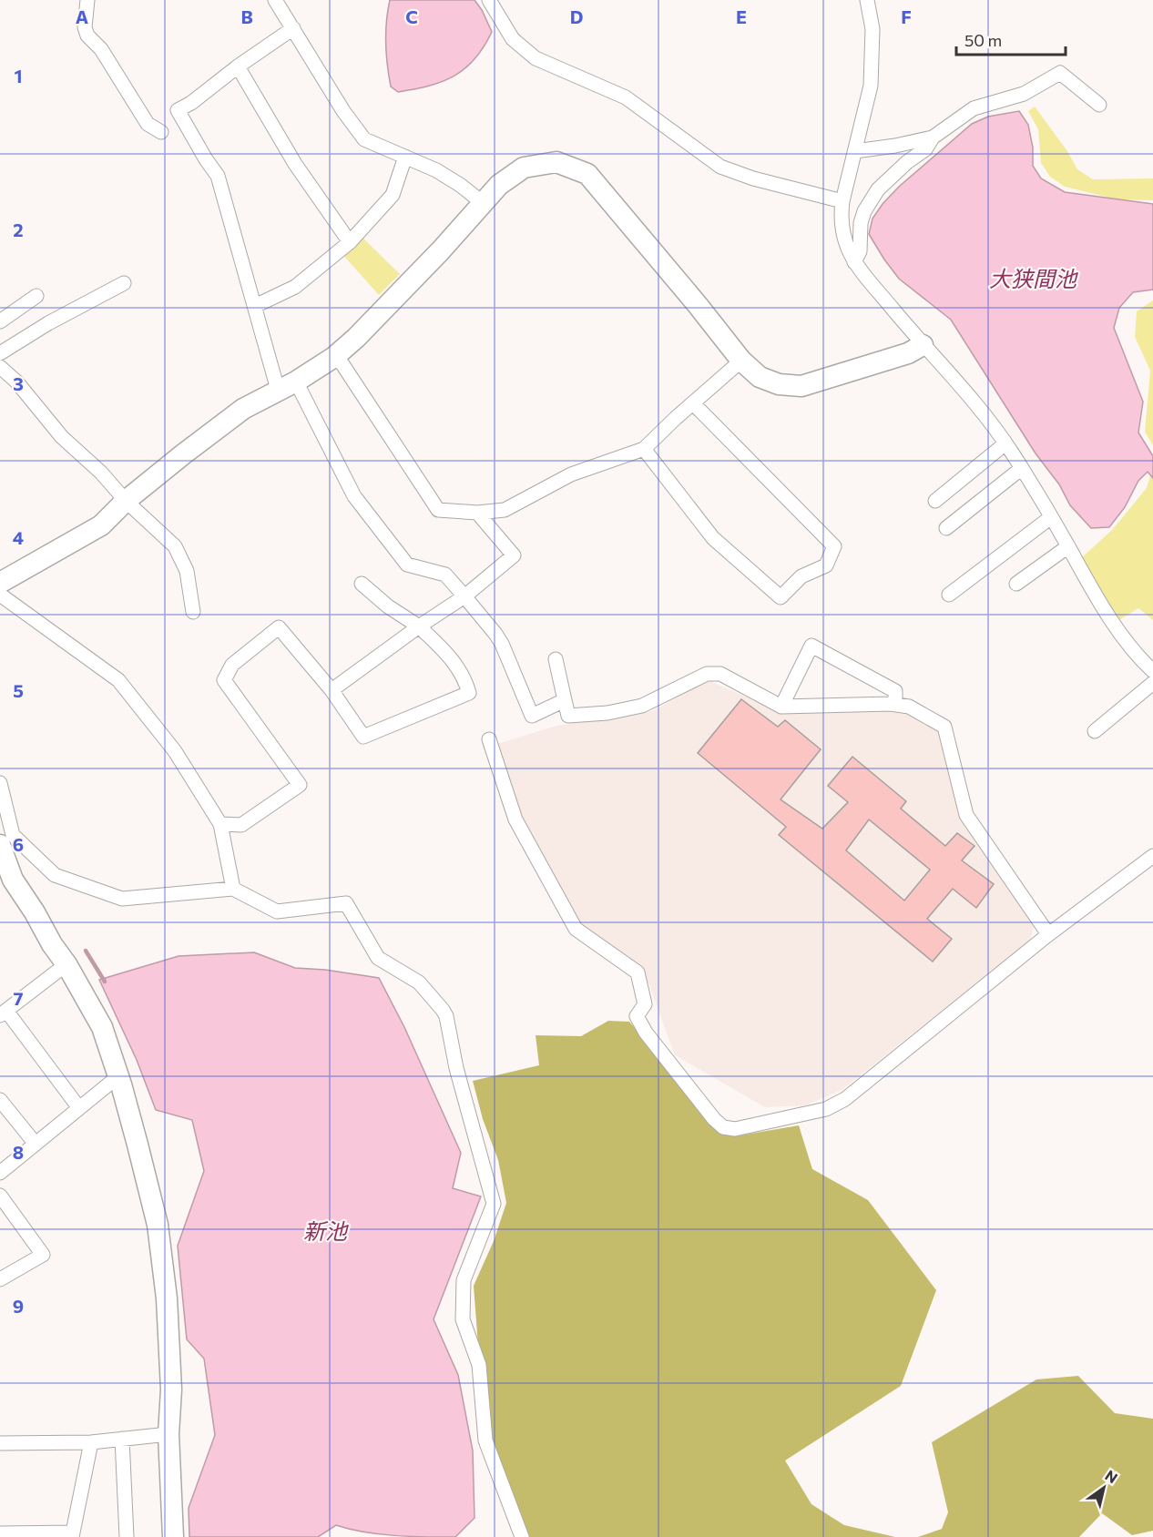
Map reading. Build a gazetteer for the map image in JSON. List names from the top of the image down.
{
  "water": ["大狭間池", "新池"],
  "scale_bar": "50 m",
  "north": "top right",
  "grid": {
    "columns": [
      "A",
      "B",
      "C",
      "D",
      "E",
      "F"
    ],
    "rows": [
      "1",
      "2",
      "3",
      "4",
      "5",
      "6",
      "7",
      "8",
      "9"
    ]
  }
}
